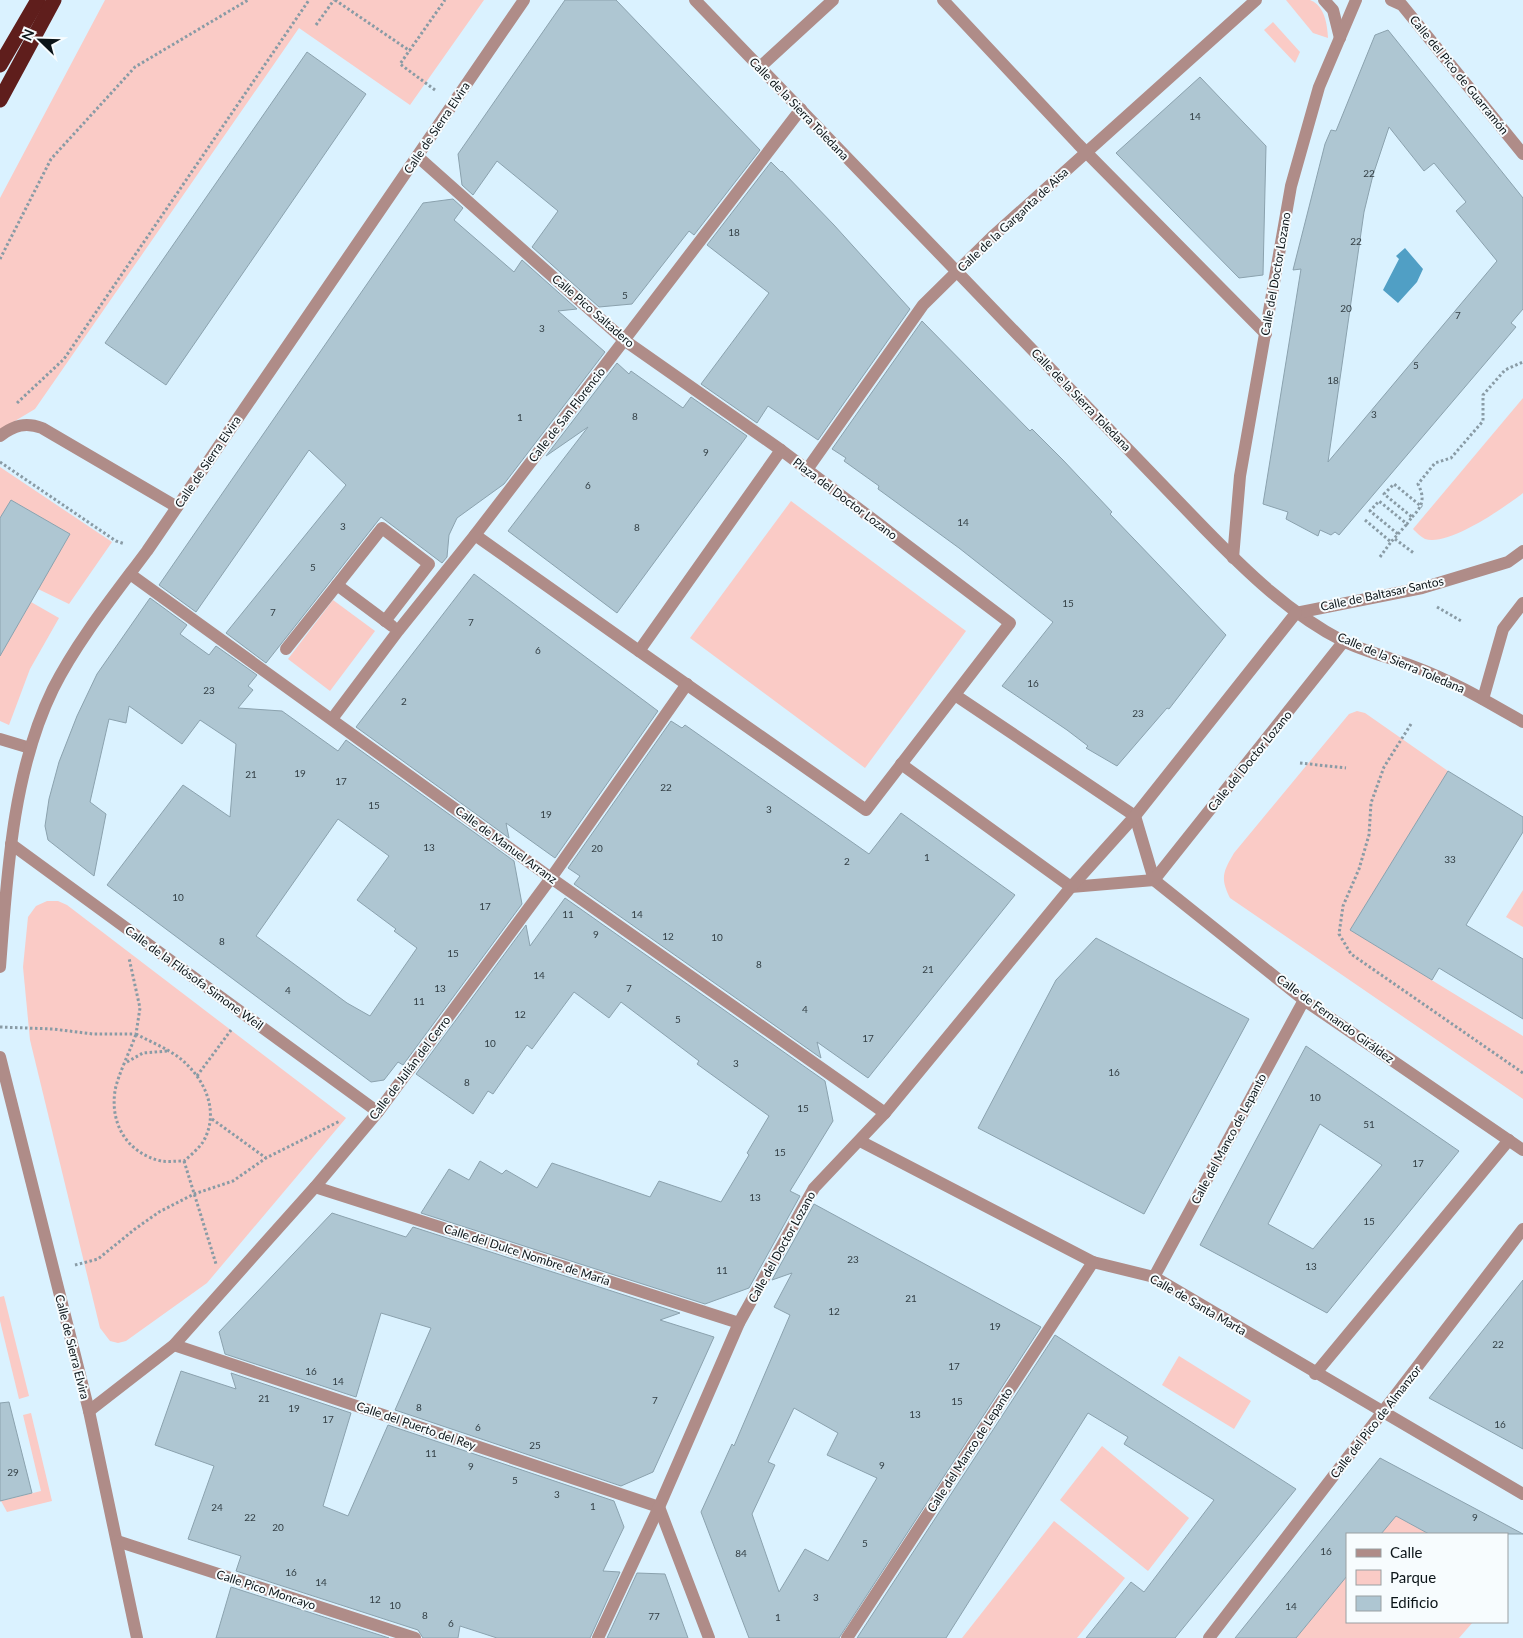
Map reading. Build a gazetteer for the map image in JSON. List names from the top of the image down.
{
  "streets": {
    "street": [
      "Calle del Pico de Guarramón",
      "Calle de la Sierra Toledana",
      "Calle de Sierra Elvira",
      "Calle de la Garganta de Aisa",
      "Calle del Doctor Lozano",
      "Calle Pico Saltadero",
      "Calle de San Florencio",
      "Plaza del Doctor Lozano",
      "Calle de Baltasar Santos",
      "Calle de Manuel Arranz",
      "Calle de la Filósofa Simone Weil",
      "Calle de Fernando Giráldez",
      "Calle de Julián del Cerro",
      "Calle del Manco de Lepanto",
      "Calle del Dulce Nombre de María",
      "Calle de Santa Marta",
      "Calle del Pico de Almanzor",
      "Calle del Puerto del Rey",
      "Calle Pico Moncayo"
    ]
  },
  "crossings": [
    ["Calle de la Sierra Toledana", "Calle de la Garganta de Aisa"],
    ["Calle de la Sierra Toledana", "Calle del Doctor Lozano"],
    ["Calle de la Sierra Toledana", "Calle de San Florencio"],
    ["Calle de la Sierra Toledana", "Calle de Baltasar Santos"],
    ["Calle de Sierra Elvira", "Calle Pico Saltadero"],
    ["Calle de Sierra Elvira", "Calle de Manuel Arranz"],
    ["Calle de Sierra Elvira", "Calle de la Filósofa Simone Weil"],
    ["Calle de Sierra Elvira", "Calle de Julián del Cerro"],
    ["Calle de Sierra Elvira", "Calle Pico Moncayo"],
    ["Calle de la Garganta de Aisa", "Plaza del Doctor Lozano"],
    ["Calle del Doctor Lozano", "Calle de Baltasar Santos"],
    ["Calle del Doctor Lozano", "Calle de Manuel Arranz"],
    ["Calle del Doctor Lozano", "Calle de Fernando Giráldez"],
    ["Calle del Doctor Lozano", "Calle del Dulce Nombre de María"],
    ["Calle del Doctor Lozano", "Calle de Santa Marta"],
    ["Calle del Doctor Lozano", "Calle del Puerto del Rey"],
    ["Calle Pico Saltadero", "Calle de San Florencio"],
    ["Calle Pico Saltadero", "Plaza del Doctor Lozano"],
    ["Calle de San Florencio", "Plaza del Doctor Lozano"],
    ["Calle de San Florencio", "Calle de Manuel Arranz"],
    ["Plaza del Doctor Lozano", "Calle de Julián del Cerro"],
    ["Calle de Manuel Arranz", "Calle de Julián del Cerro"],
    ["Calle de la Filósofa Simone Weil", "Calle de Julián del Cerro"],
    ["Calle de Fernando Giráldez", "Calle del Manco de Lepanto"],
    ["Calle de Julián del Cerro", "Calle del Dulce Nombre de María"],
    ["Calle de Julián del Cerro", "Calle del Puerto del Rey"],
    ["Calle del Manco de Lepanto", "Calle de Santa Marta"],
    ["Calle de Santa Marta", "Calle del Pico de Almanzor"]
  ],
  "house_numbers": [
    "14",
    "22",
    "18",
    "22",
    "5",
    "20",
    "7",
    "3",
    "5",
    "18",
    "3",
    "8",
    "1",
    "9",
    "6",
    "14",
    "3",
    "8",
    "5",
    "15",
    "7",
    "7",
    "6",
    "16",
    "23",
    "2",
    "23",
    "19",
    "21",
    "17",
    "22",
    "15",
    "3",
    "19",
    "13",
    "20",
    "1",
    "33",
    "2",
    "10",
    "17",
    "11",
    "14",
    "9",
    "12",
    "10",
    "8",
    "15",
    "8",
    "21",
    "14",
    "13",
    "7",
    "4",
    "11",
    "4",
    "12",
    "5",
    "17",
    "10",
    "3",
    "16",
    "8",
    "10",
    "15",
    "51",
    "15",
    "17",
    "13",
    "15",
    "23",
    "13",
    "11",
    "21",
    "12",
    "19",
    "22",
    "17",
    "16",
    "14",
    "21",
    "7",
    "15",
    "8",
    "19",
    "13",
    "17",
    "16",
    "6",
    "25",
    "11",
    "9",
    "9",
    "29",
    "5",
    "3",
    "1",
    "24",
    "22",
    "9",
    "20",
    "5",
    "16",
    "84",
    "16",
    "14",
    "3",
    "12",
    "10",
    "14",
    "8",
    "77",
    "1",
    "6"
  ],
  "legend": ["Calle", "Parque", "Edificio"],
  "north": "top left"
}
